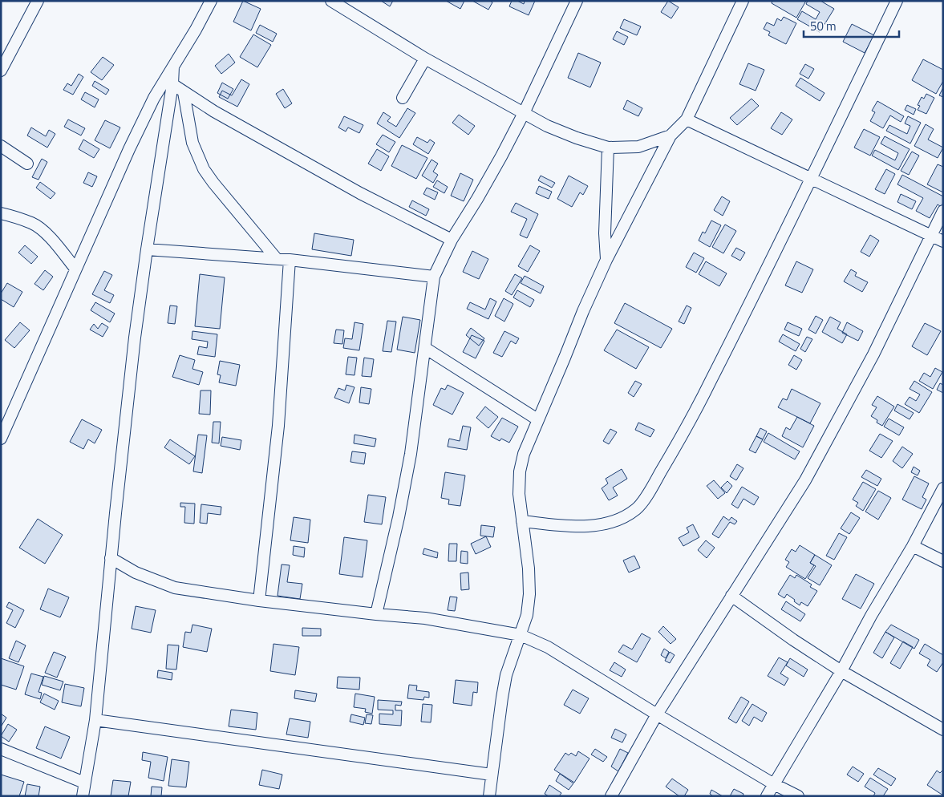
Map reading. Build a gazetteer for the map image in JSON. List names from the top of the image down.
{
  "scale_bar": "50 m"
}
